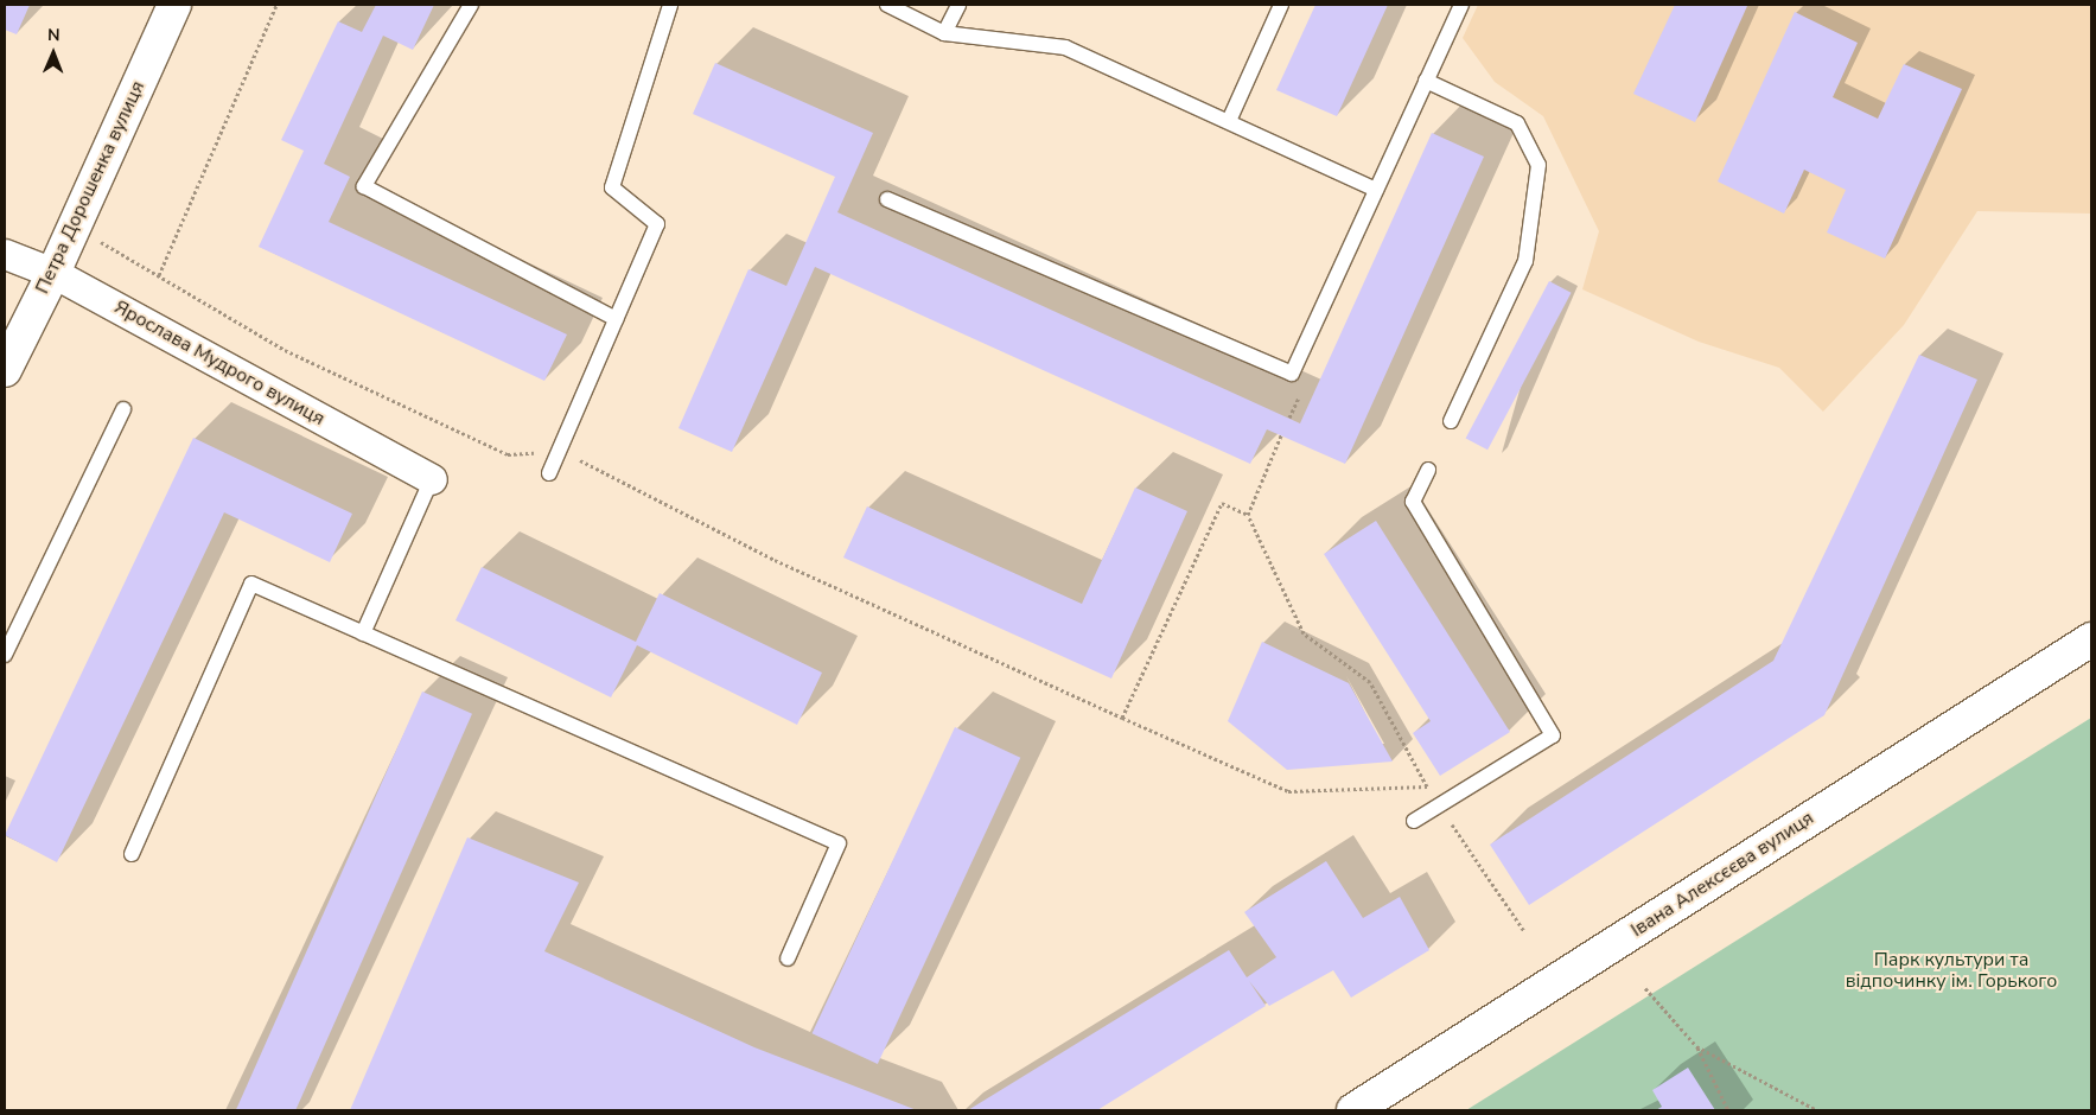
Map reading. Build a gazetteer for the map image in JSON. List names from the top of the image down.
{
  "streets": {
    "street": ["Петра Дорошенка вулиця", "Ярослава Мудрого вулиця", "Івана Алексєєва вулиця"]
  },
  "crossings": [
    ["Петра Дорошенка вулиця", "Ярослава Мудрого вулиця"]
  ],
  "parks": ["Парк культури та відпочинку ім. Горького"],
  "north": "top"
}
